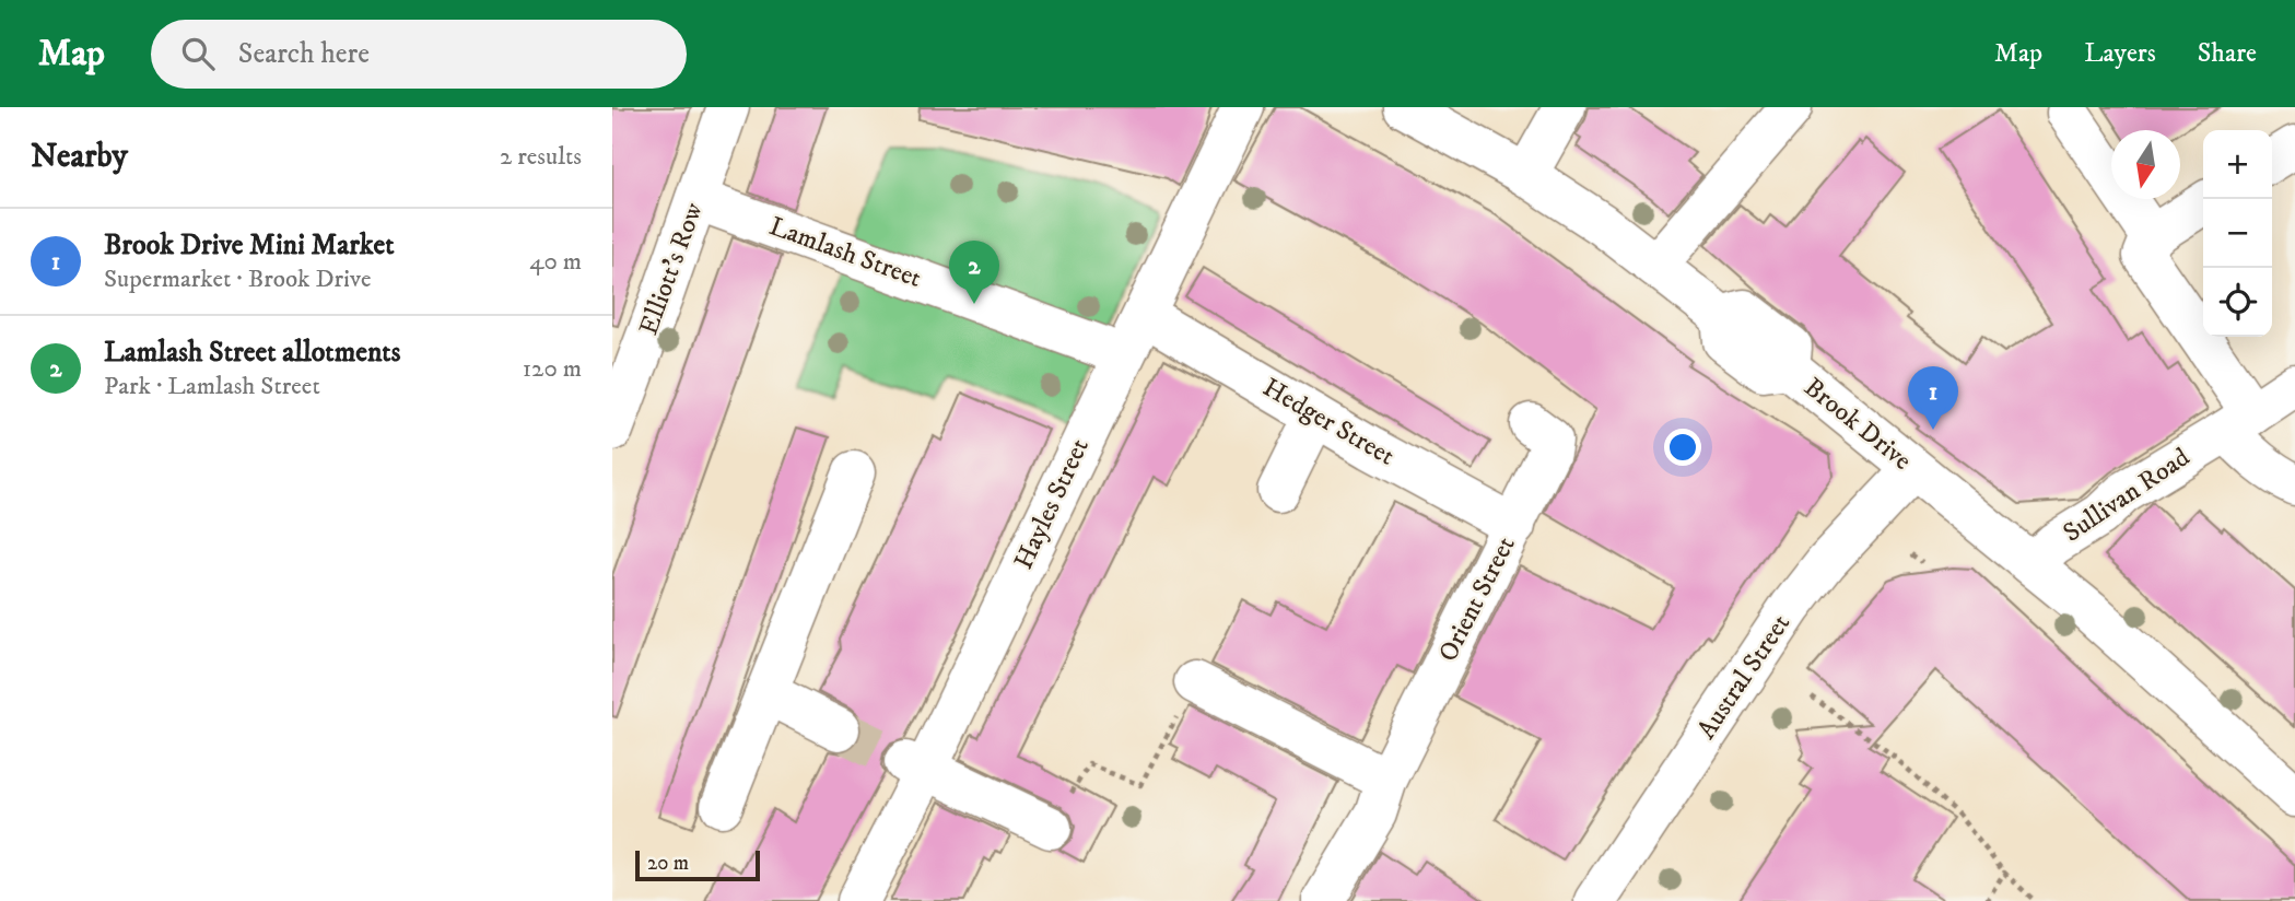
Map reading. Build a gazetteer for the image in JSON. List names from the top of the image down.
{
  "streets": {
    "street": [
      "Lamlash Street",
      "Elliott's Row",
      "Hedger Street",
      "Brook Drive",
      "Sullivan Road",
      "Hayles Street",
      "Orient Street",
      "Austral Street"
    ]
  },
  "crossings": [
    ["Lamlash Street", "Elliott's Row"],
    ["Lamlash Street", "Hayles Street"],
    ["Hedger Street", "Hayles Street"],
    ["Hedger Street", "Orient Street"],
    ["Brook Drive", "Sullivan Road"],
    ["Brook Drive", "Austral Street"]
  ],
  "scale_bar": "20 m",
  "north": "bottom",
  "page": {
    "header": "Map",
    "search": "Search here",
    "nav": ["Map", "Layers", "Share"],
    "heading": ["Nearby", "2 results"],
    "map_buttons": ["+", "−"],
    "list": [
      {
        "mark": "1",
        "name": "Brook Drive Mini Market",
        "note": "Supermarket · Brook Drive",
        "value": "40 m"
      },
      {
        "mark": "2",
        "name": "Lamlash Street allotments",
        "note": "Park · Lamlash Street",
        "value": "120 m"
      }
    ],
    "pins": ["2", "1"],
    "scale": "20 m"
  }
}
